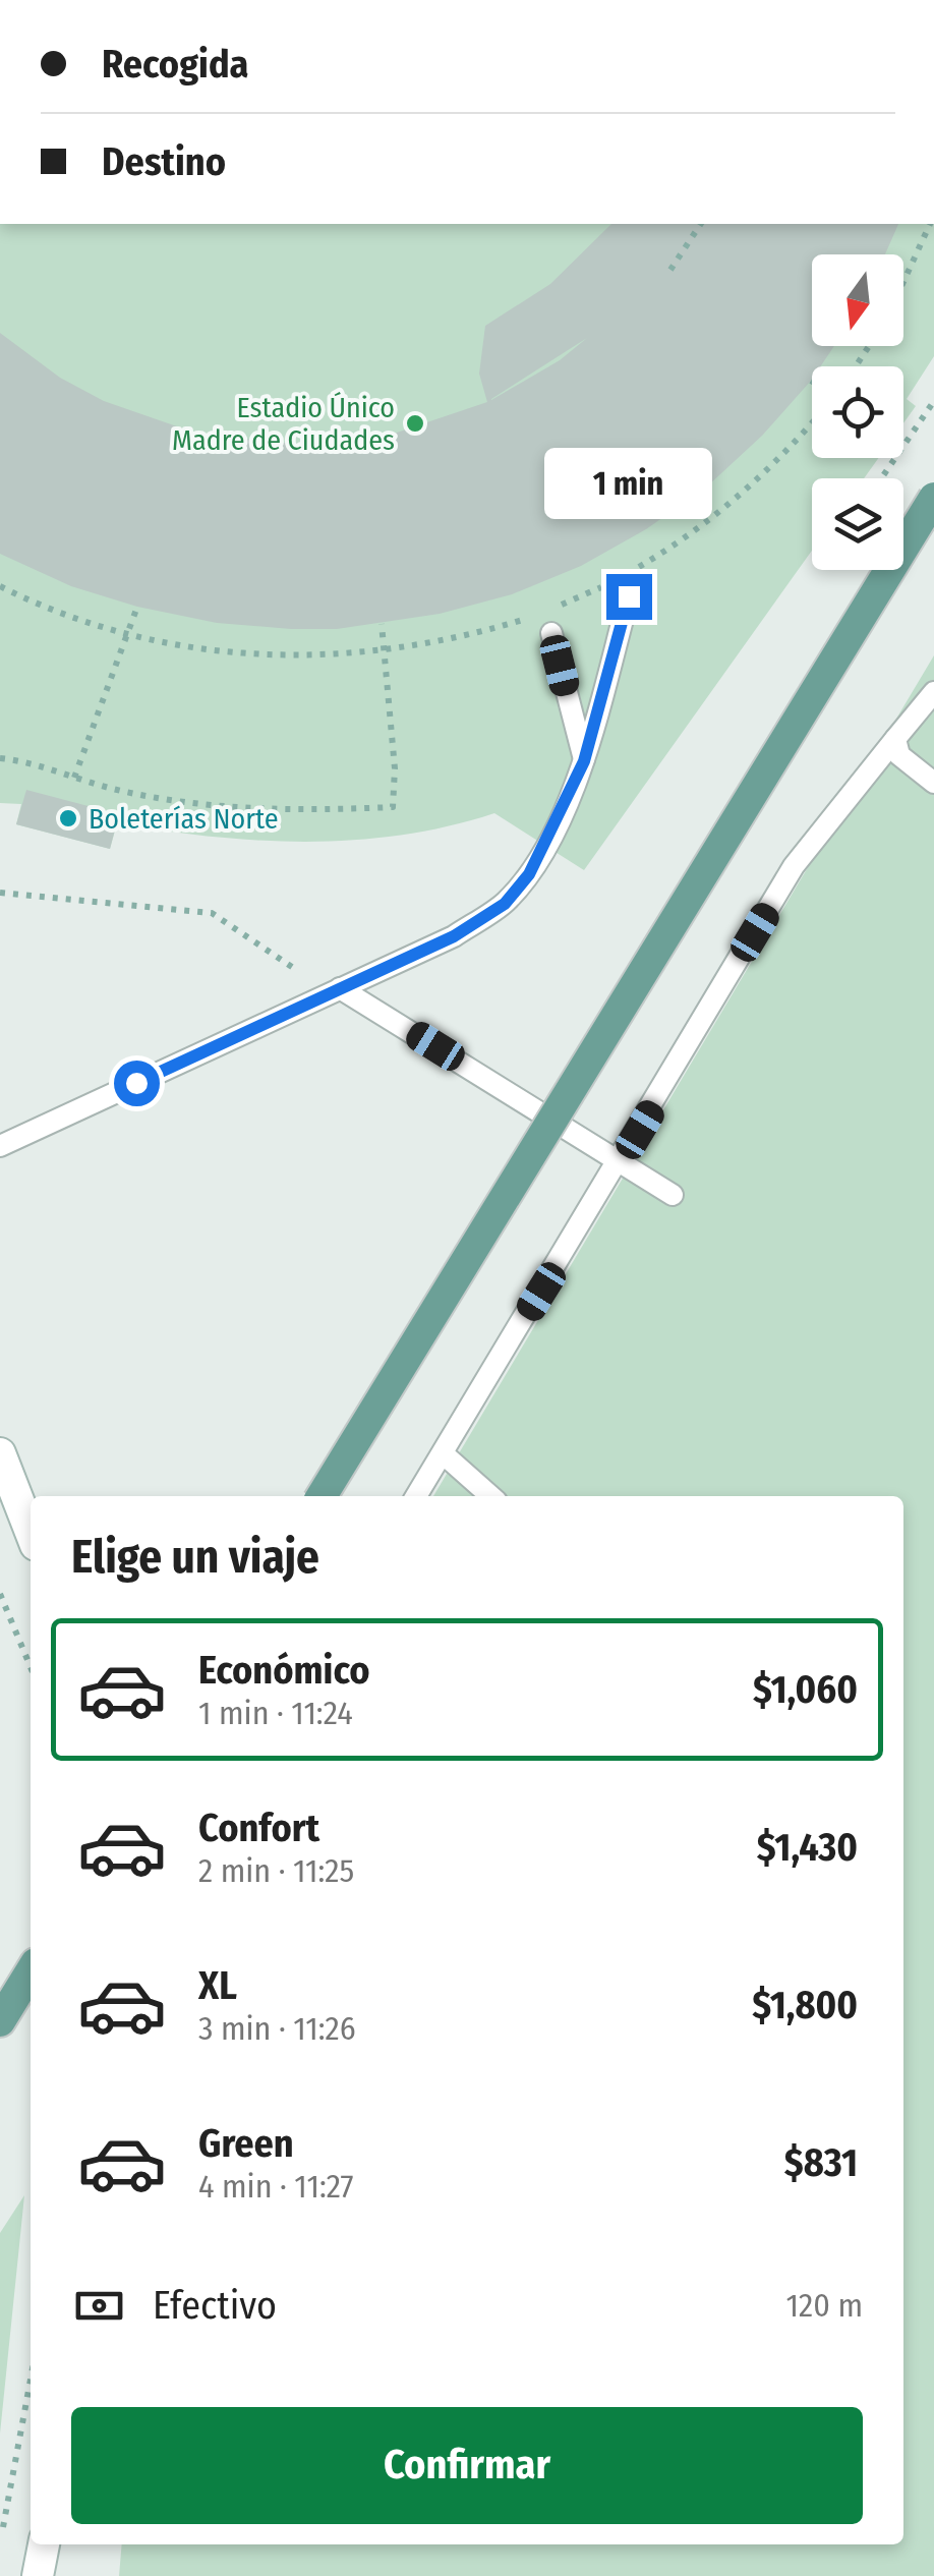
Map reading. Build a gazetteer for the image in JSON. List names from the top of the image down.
{
  "places": ["Estadio Único Madre de Ciudades", "Boleterías Norte"],
  "north": "bottom",
  "page": {
    "banner": ["Recogida", "Destino"],
    "bubble": "1 min",
    "heading": "Elige un viaje",
    "list": [
      {
        "name": "Económico",
        "note": "1 min · 11:24",
        "value": "$1,060"
      },
      {
        "name": "Confort",
        "note": "2 min · 11:25",
        "value": "$1,430"
      },
      {
        "name": "XL",
        "note": "3 min · 11:26",
        "value": "$1,800"
      },
      {
        "name": "Green",
        "note": "4 min · 11:27",
        "value": "$831"
      }
    ],
    "pay": ["Efectivo", "120 m"],
    "buttons": "Confirmar"
  }
}
